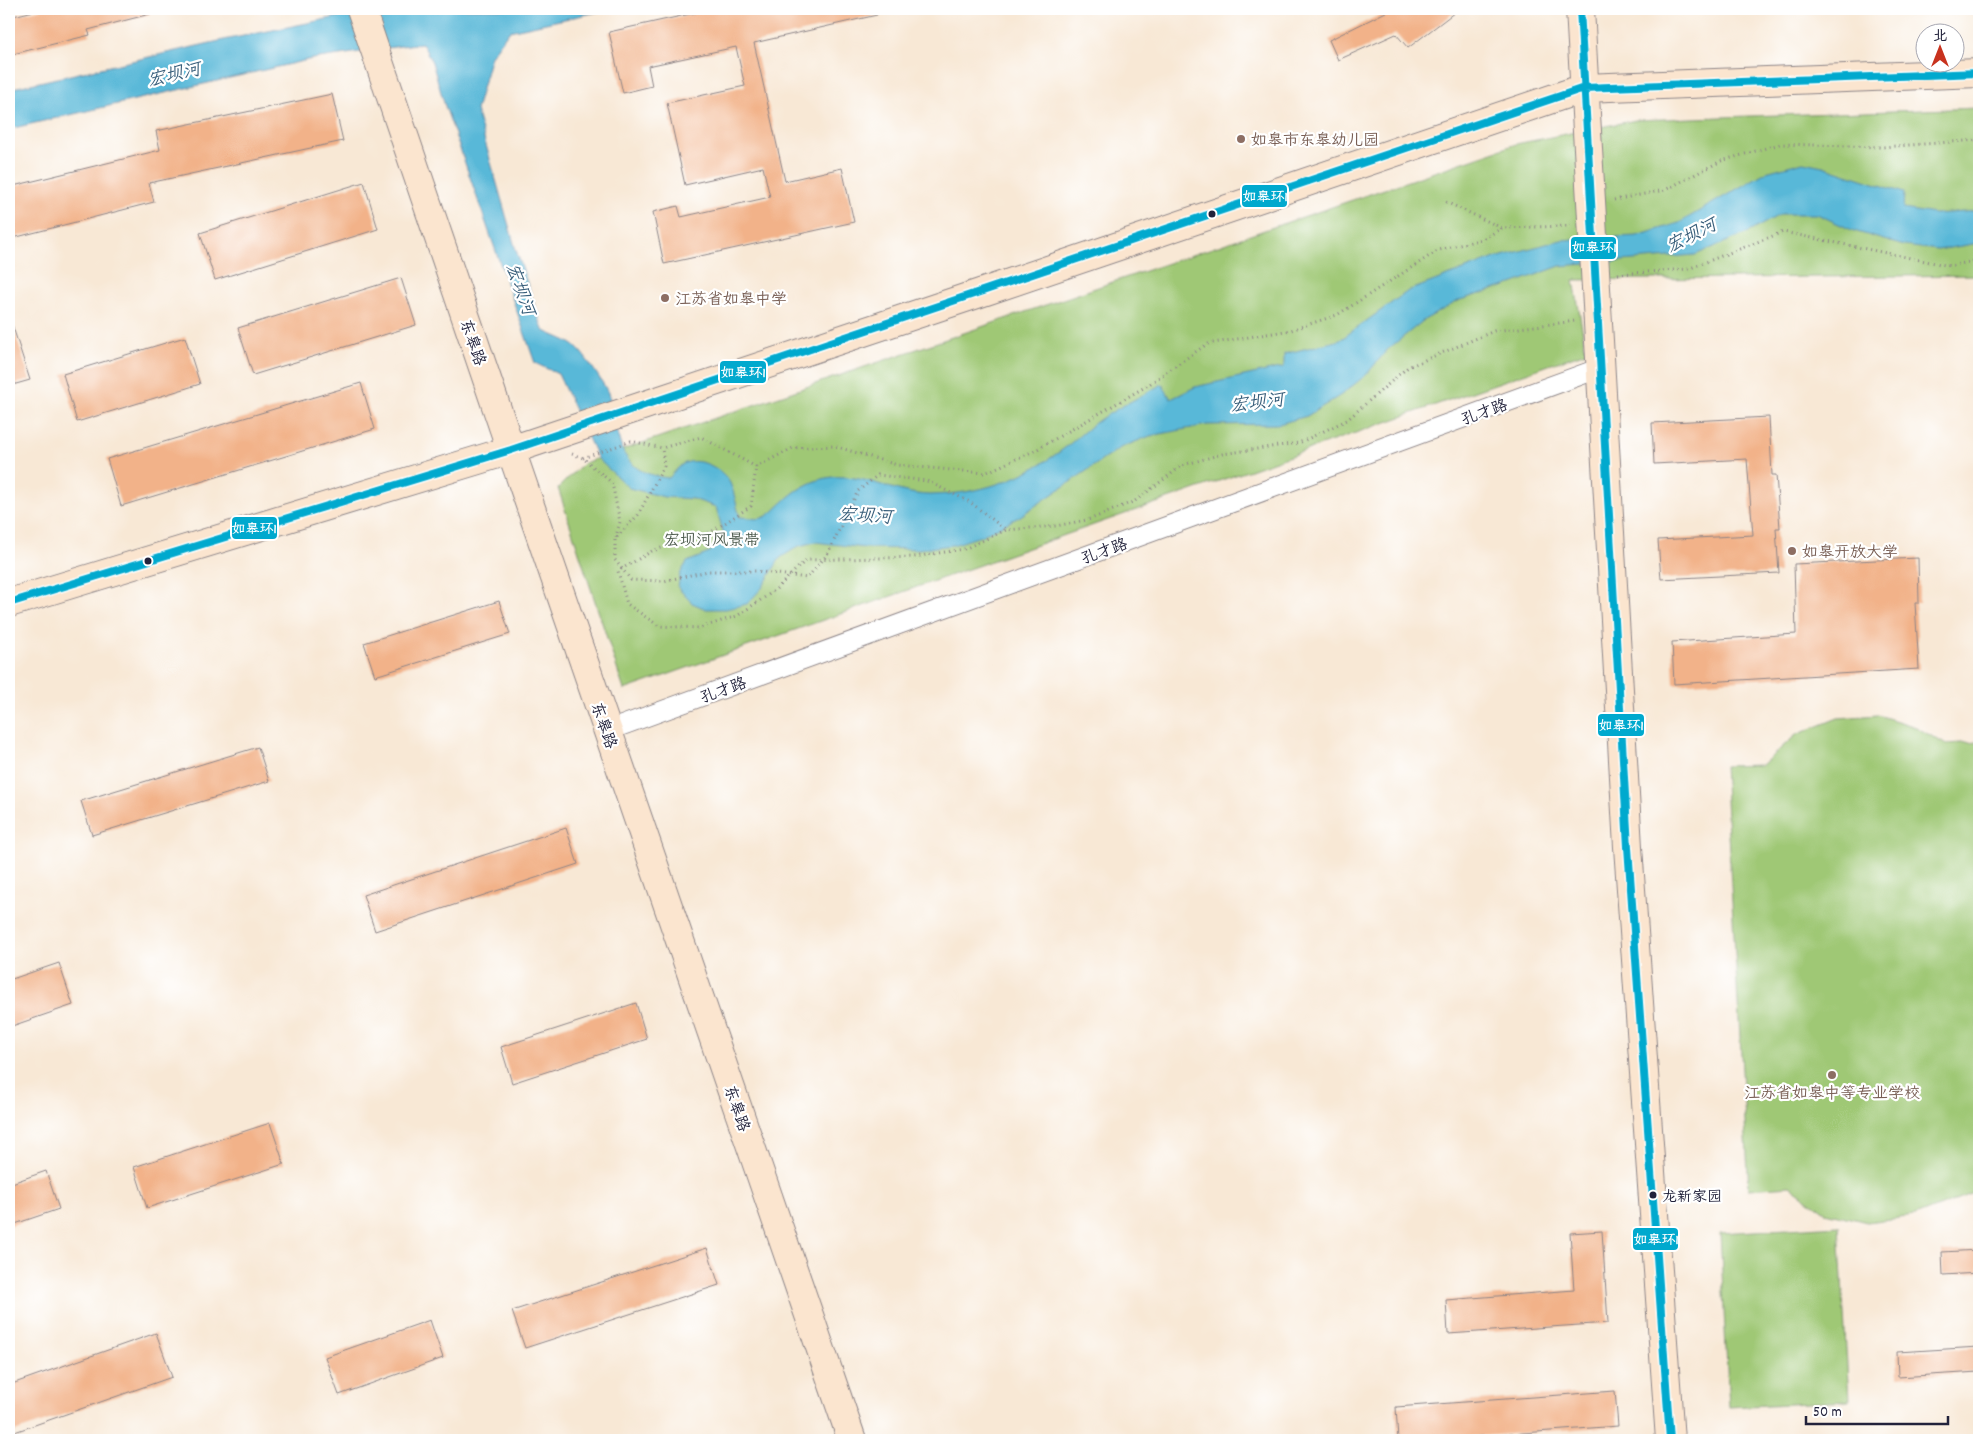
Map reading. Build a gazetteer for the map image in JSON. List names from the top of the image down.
{
  "streets": {
    "street": ["东皋路", "孔才路"]
  },
  "crossings": [
    ["东皋路", "孔才路"]
  ],
  "water": ["宏坝河"],
  "parks": ["宏坝河风景带"],
  "places": [
    "如皋市东皋幼儿园",
    "江苏省如皋中学",
    "如皋开放大学",
    "江苏省如皋中等专业学校",
    "龙新家园"
  ],
  "lines": ["transit line 如皋环1"],
  "scale_bar": "50 m",
  "north": "top"
}
